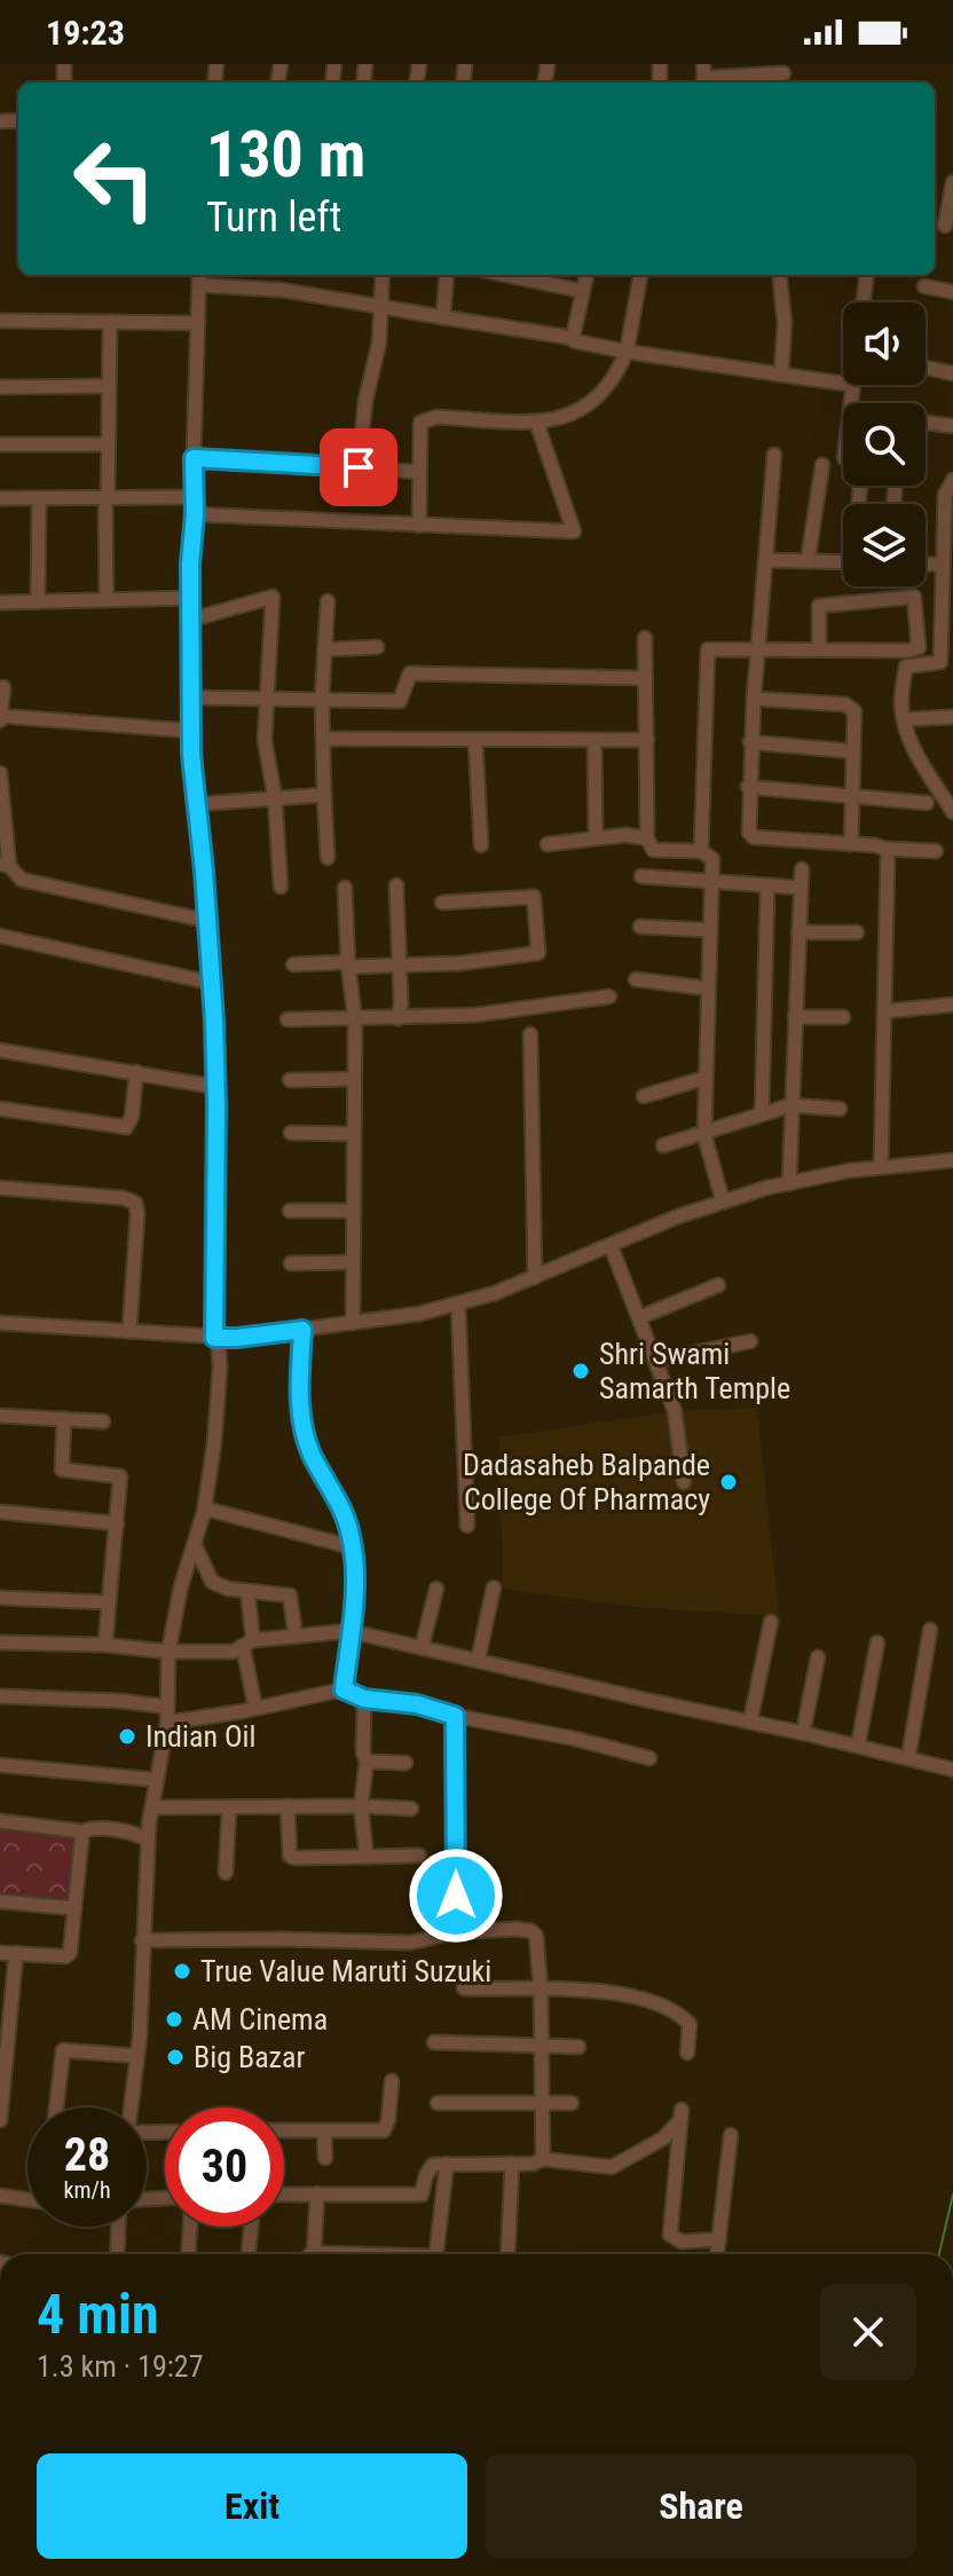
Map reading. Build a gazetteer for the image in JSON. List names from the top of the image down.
{
  "places": [
    "Shri Swami Samarth Temple",
    "Dadasaheb Balpande College Of Pharmacy",
    "Indian Oil",
    "True Value Maruti Suzuki",
    "AM Cinema",
    "Big Bazar"
  ],
  "page": {
    "status": "19:23",
    "turn": ["130 m", "Turn left"],
    "speed": "28 km/h",
    "limit": "30",
    "heading": ["4 min", "1.3 km · 19:27"],
    "buttons": ["Exit", "Share"]
  }
}
